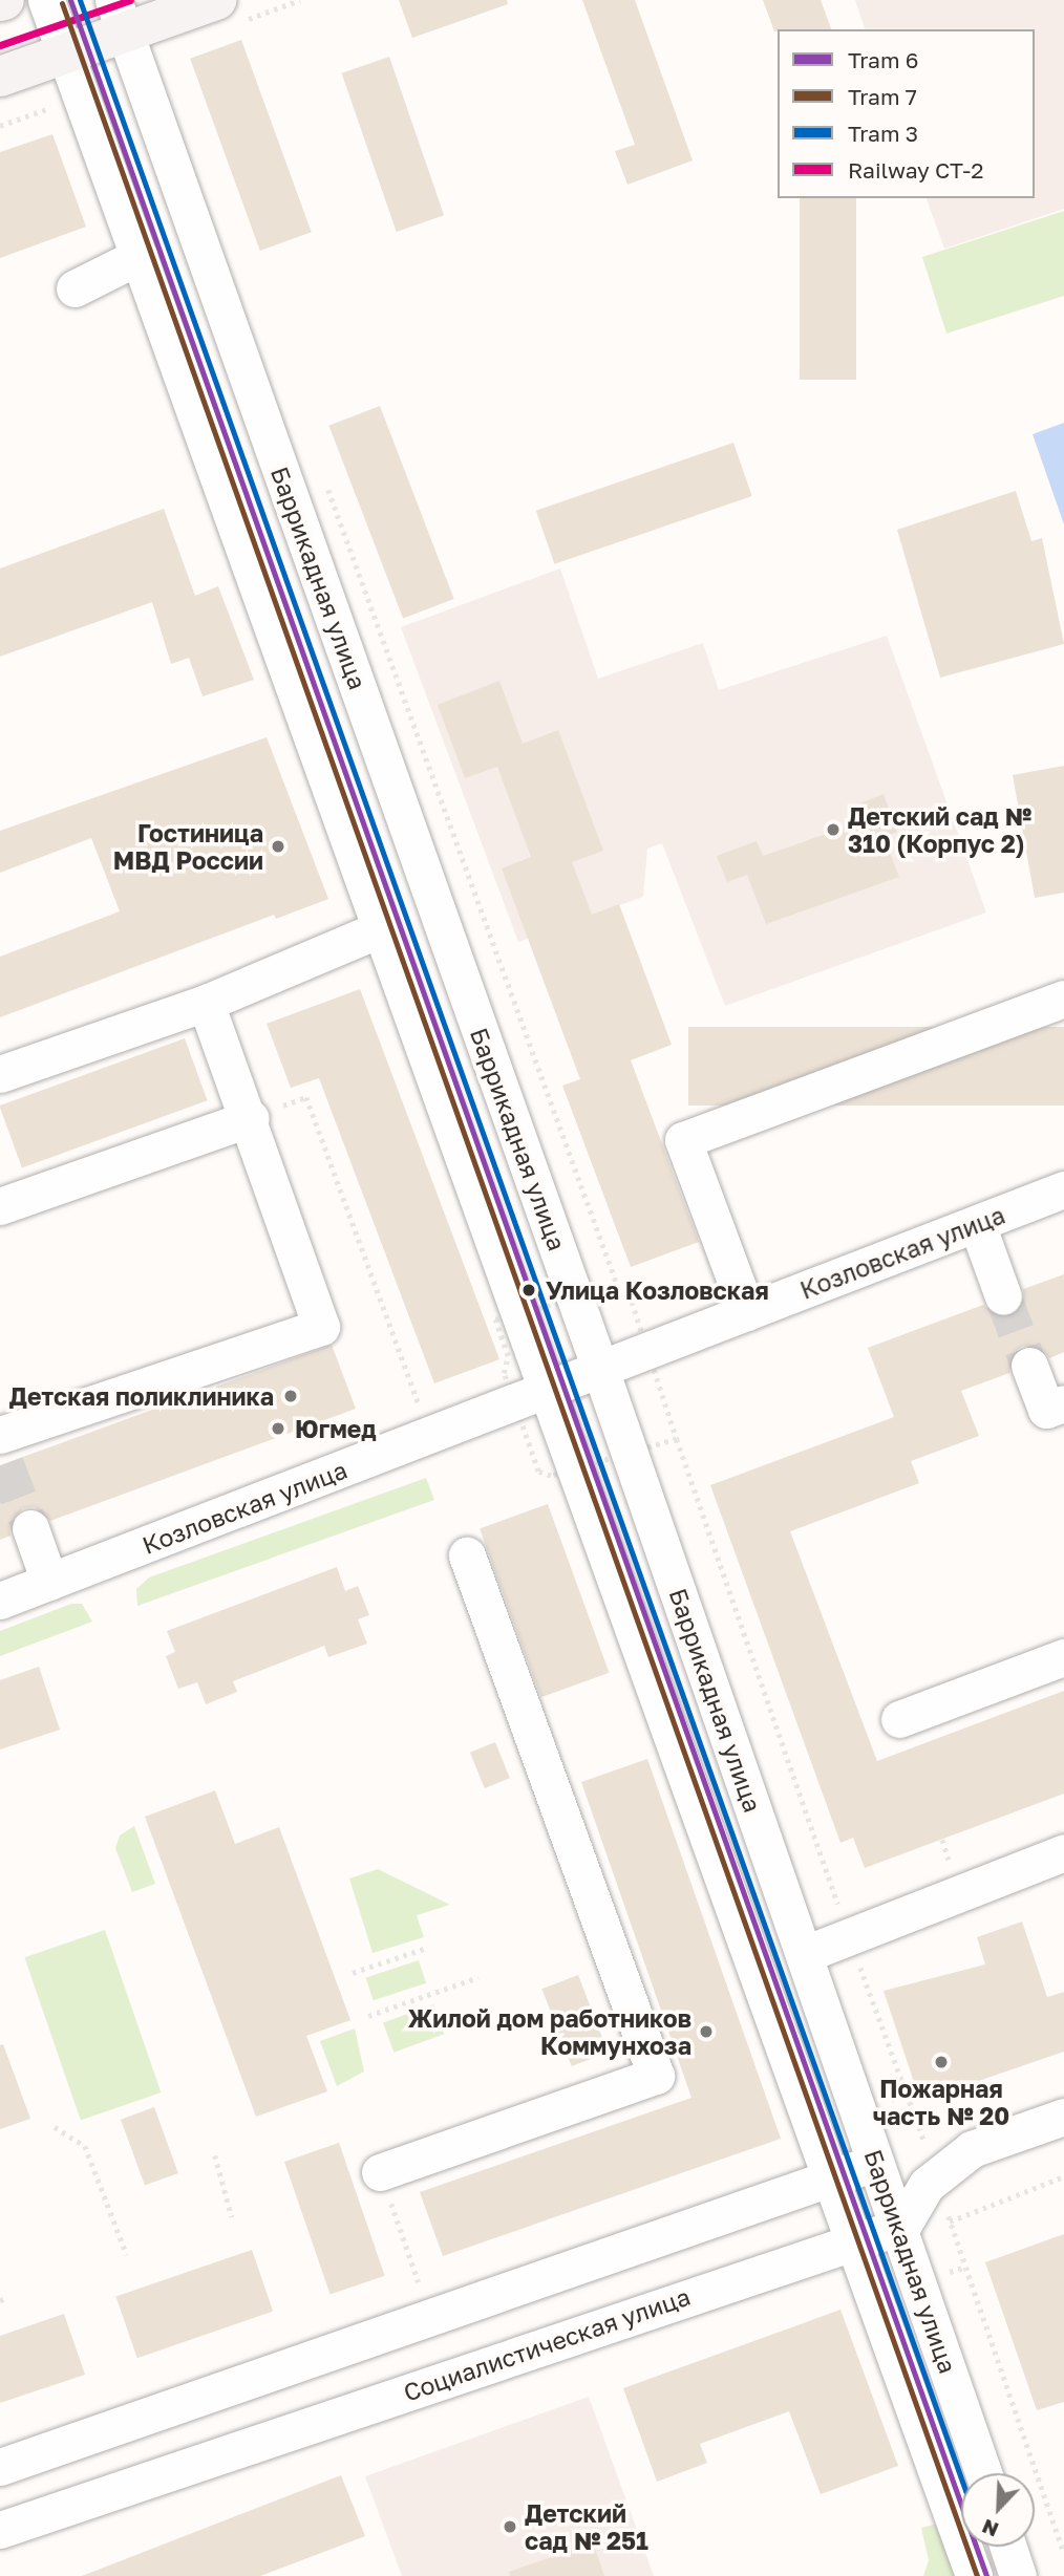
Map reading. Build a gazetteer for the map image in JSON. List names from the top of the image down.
{
  "streets": {
    "street": ["Баррикадная улица", "Козловская улица", "Социалистическая улица"]
  },
  "crossings": [
    ["Баррикадная улица", "Козловская улица"],
    ["Баррикадная улица", "Социалистическая улица"]
  ],
  "places": [
    "Детский сад № 310 (Корпус 2)",
    "Гостиница МВД России",
    "Улица Козловская",
    "Детская поликлиника",
    "Югмед",
    "Жилой дом работников Коммунхоза",
    "Пожарная часть № 20",
    "Детский сад № 251"
  ],
  "lines": [
    "tram line 6",
    "tram line 3",
    "rail line СТ-2",
    "tram line 7"
  ],
  "legend": [
    "Tram 6",
    "Tram 7",
    "Tram 3",
    "Railway СТ-2"
  ],
  "north": "bottom left"
}
